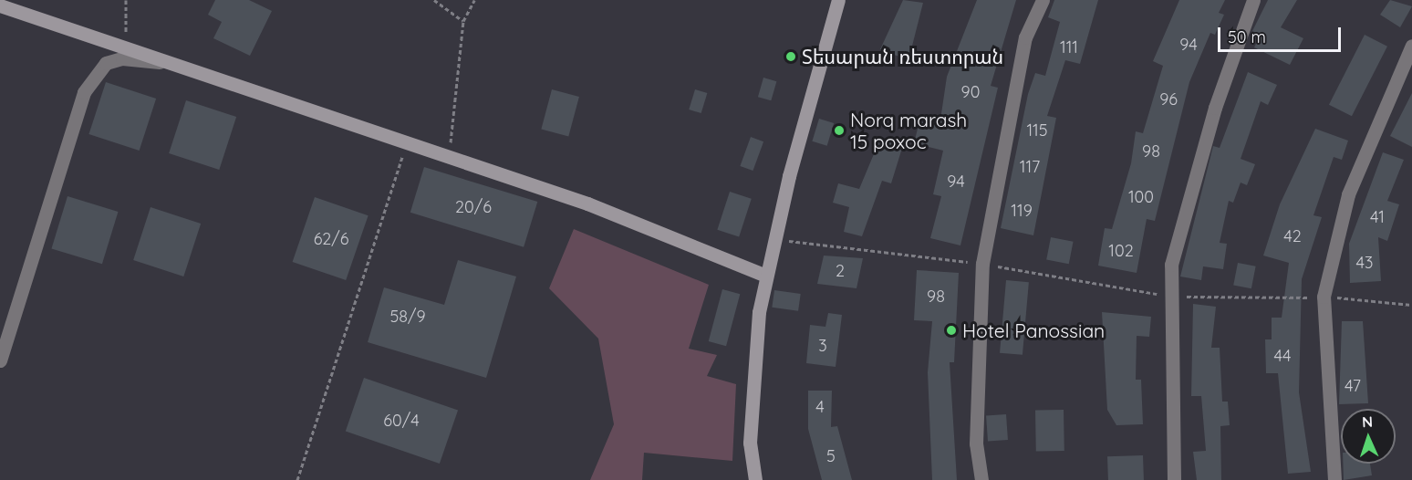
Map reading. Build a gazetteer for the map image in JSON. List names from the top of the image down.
{
  "places": ["Տեսարան ռեստորան", "Norq marash 15 poxoc", "Hotel Panossian"],
  "house_numbers": [
    "94",
    "111",
    "90",
    "96",
    "115",
    "98",
    "117",
    "94",
    "100",
    "20/6",
    "119",
    "41",
    "42",
    "62/6",
    "102",
    "43",
    "2",
    "98",
    "58/9",
    "3",
    "44",
    "47",
    "4",
    "60/4",
    "5"
  ],
  "scale_bar": "50 m",
  "north": "top"
}
